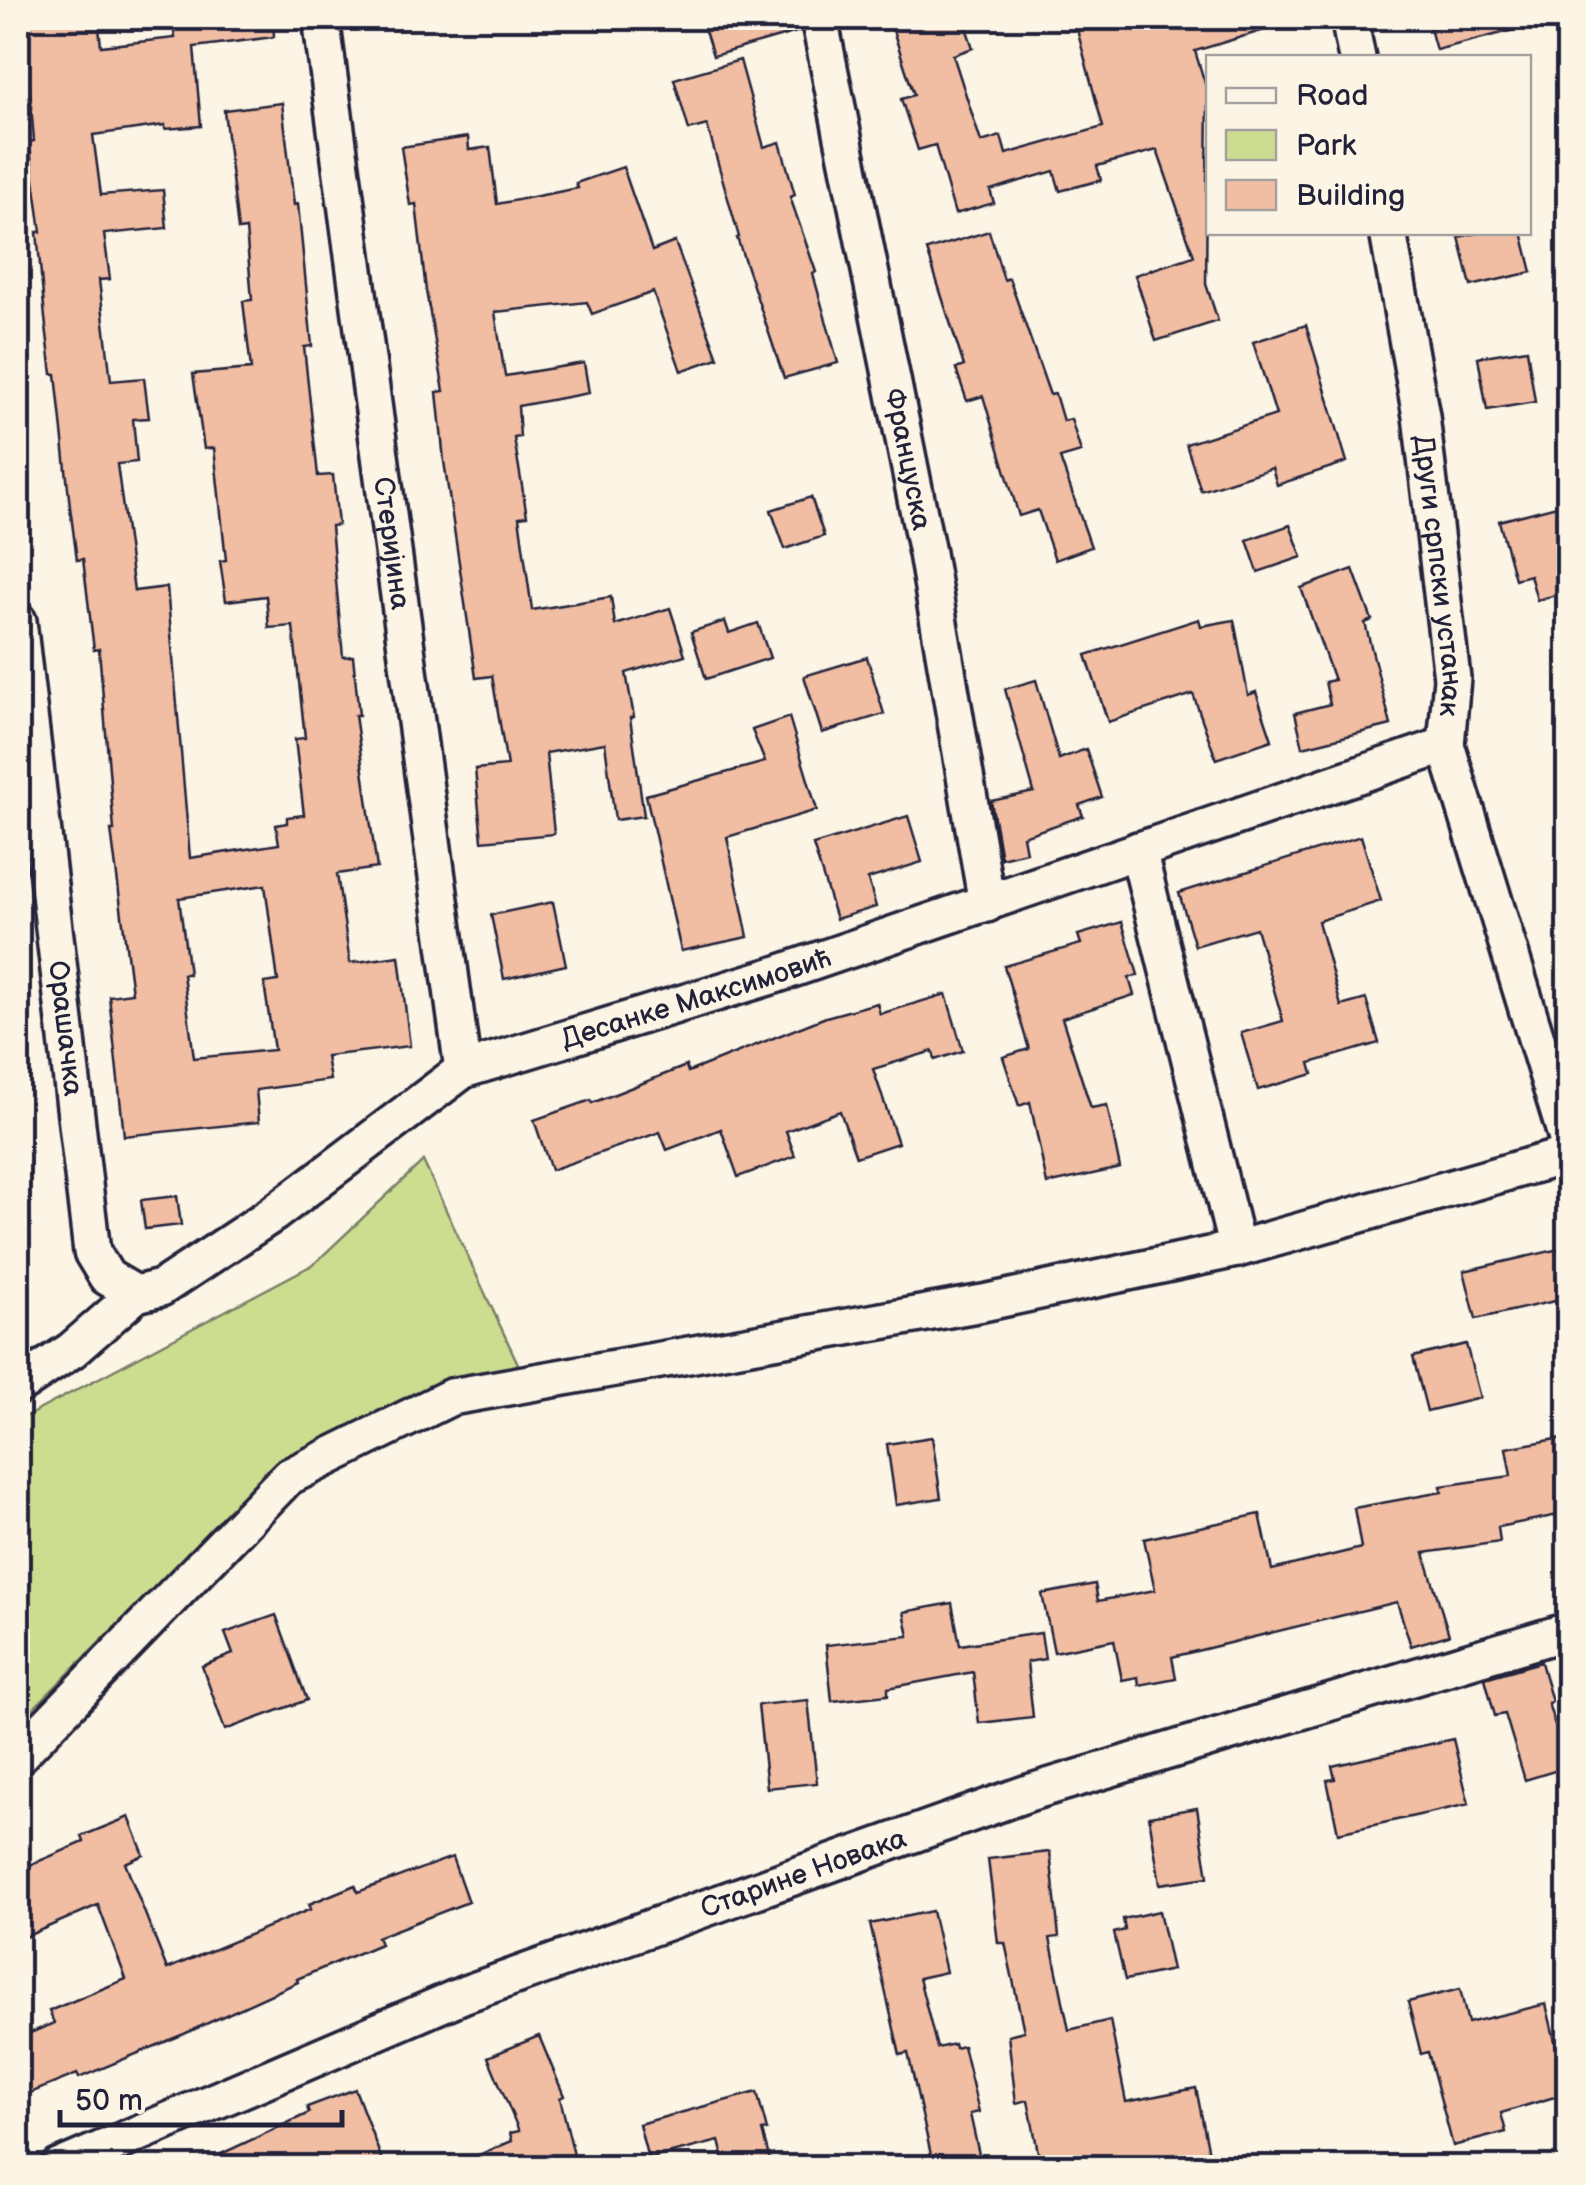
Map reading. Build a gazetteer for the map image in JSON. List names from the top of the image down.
{
  "streets": {
    "street": [
      "Француска",
      "Стеријина",
      "Други српски устанак",
      "Десанке Максимовић",
      "Орашачка",
      "Старине Новака"
    ]
  },
  "crossings": [
    ["Француска", "Десанке Максимовић"],
    ["Стеријина", "Десанке Максимовић"],
    ["Други српски устанак", "Десанке Максимовић"],
    ["Десанке Максимовић", "Орашачка"]
  ],
  "legend": ["Road", "Park", "Building"],
  "scale_bar": "50 m"
}
